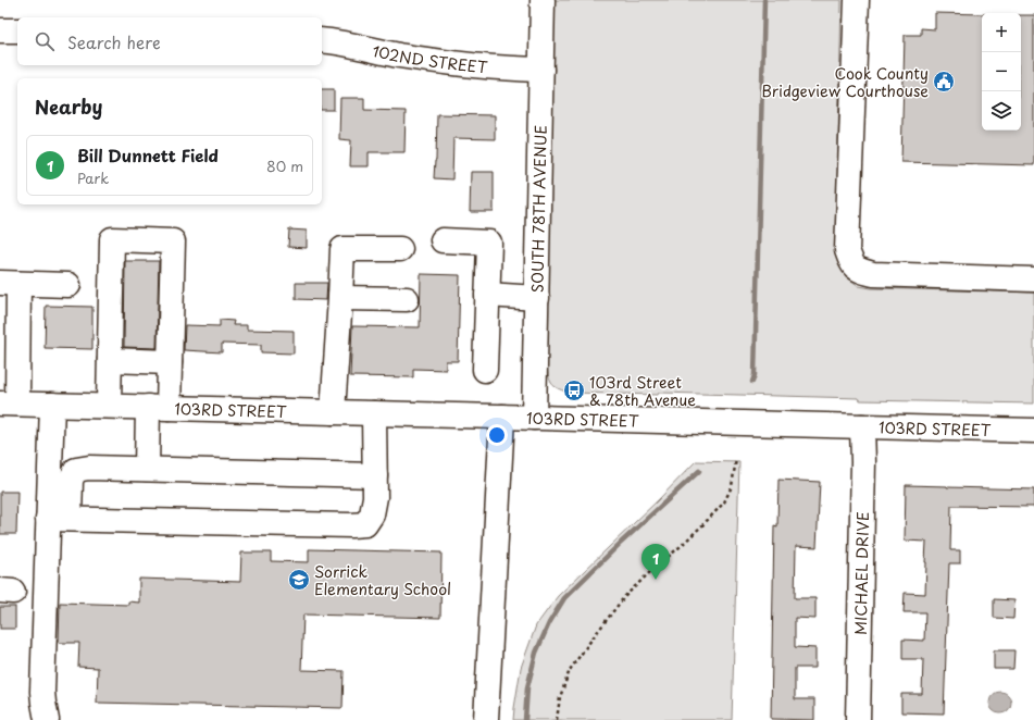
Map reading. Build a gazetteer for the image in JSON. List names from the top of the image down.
{
  "streets": {
    "street": [
      "102ND STREET",
      "SOUTH 78TH AVENUE",
      "103RD STREET",
      "MICHAEL DRIVE"
    ]
  },
  "crossings": [
    ["102ND STREET", "SOUTH 78TH AVENUE"],
    ["SOUTH 78TH AVENUE", "103RD STREET"],
    ["103RD STREET", "MICHAEL DRIVE"]
  ],
  "places": {
    "public building": ["Cook County Bridgeview Courthouse"],
    "bus stop": ["103rd Street & 78th Avenue"],
    "school or university": ["Sorrick Elementary School"]
  },
  "page": {
    "map_buttons": ["+", "−"],
    "search": "Search here",
    "heading": "Nearby",
    "list": [
      {
        "mark": "1",
        "name": "Bill Dunnett Field",
        "note": "Park",
        "value": "80 m"
      }
    ],
    "pins": "1"
  }
}
